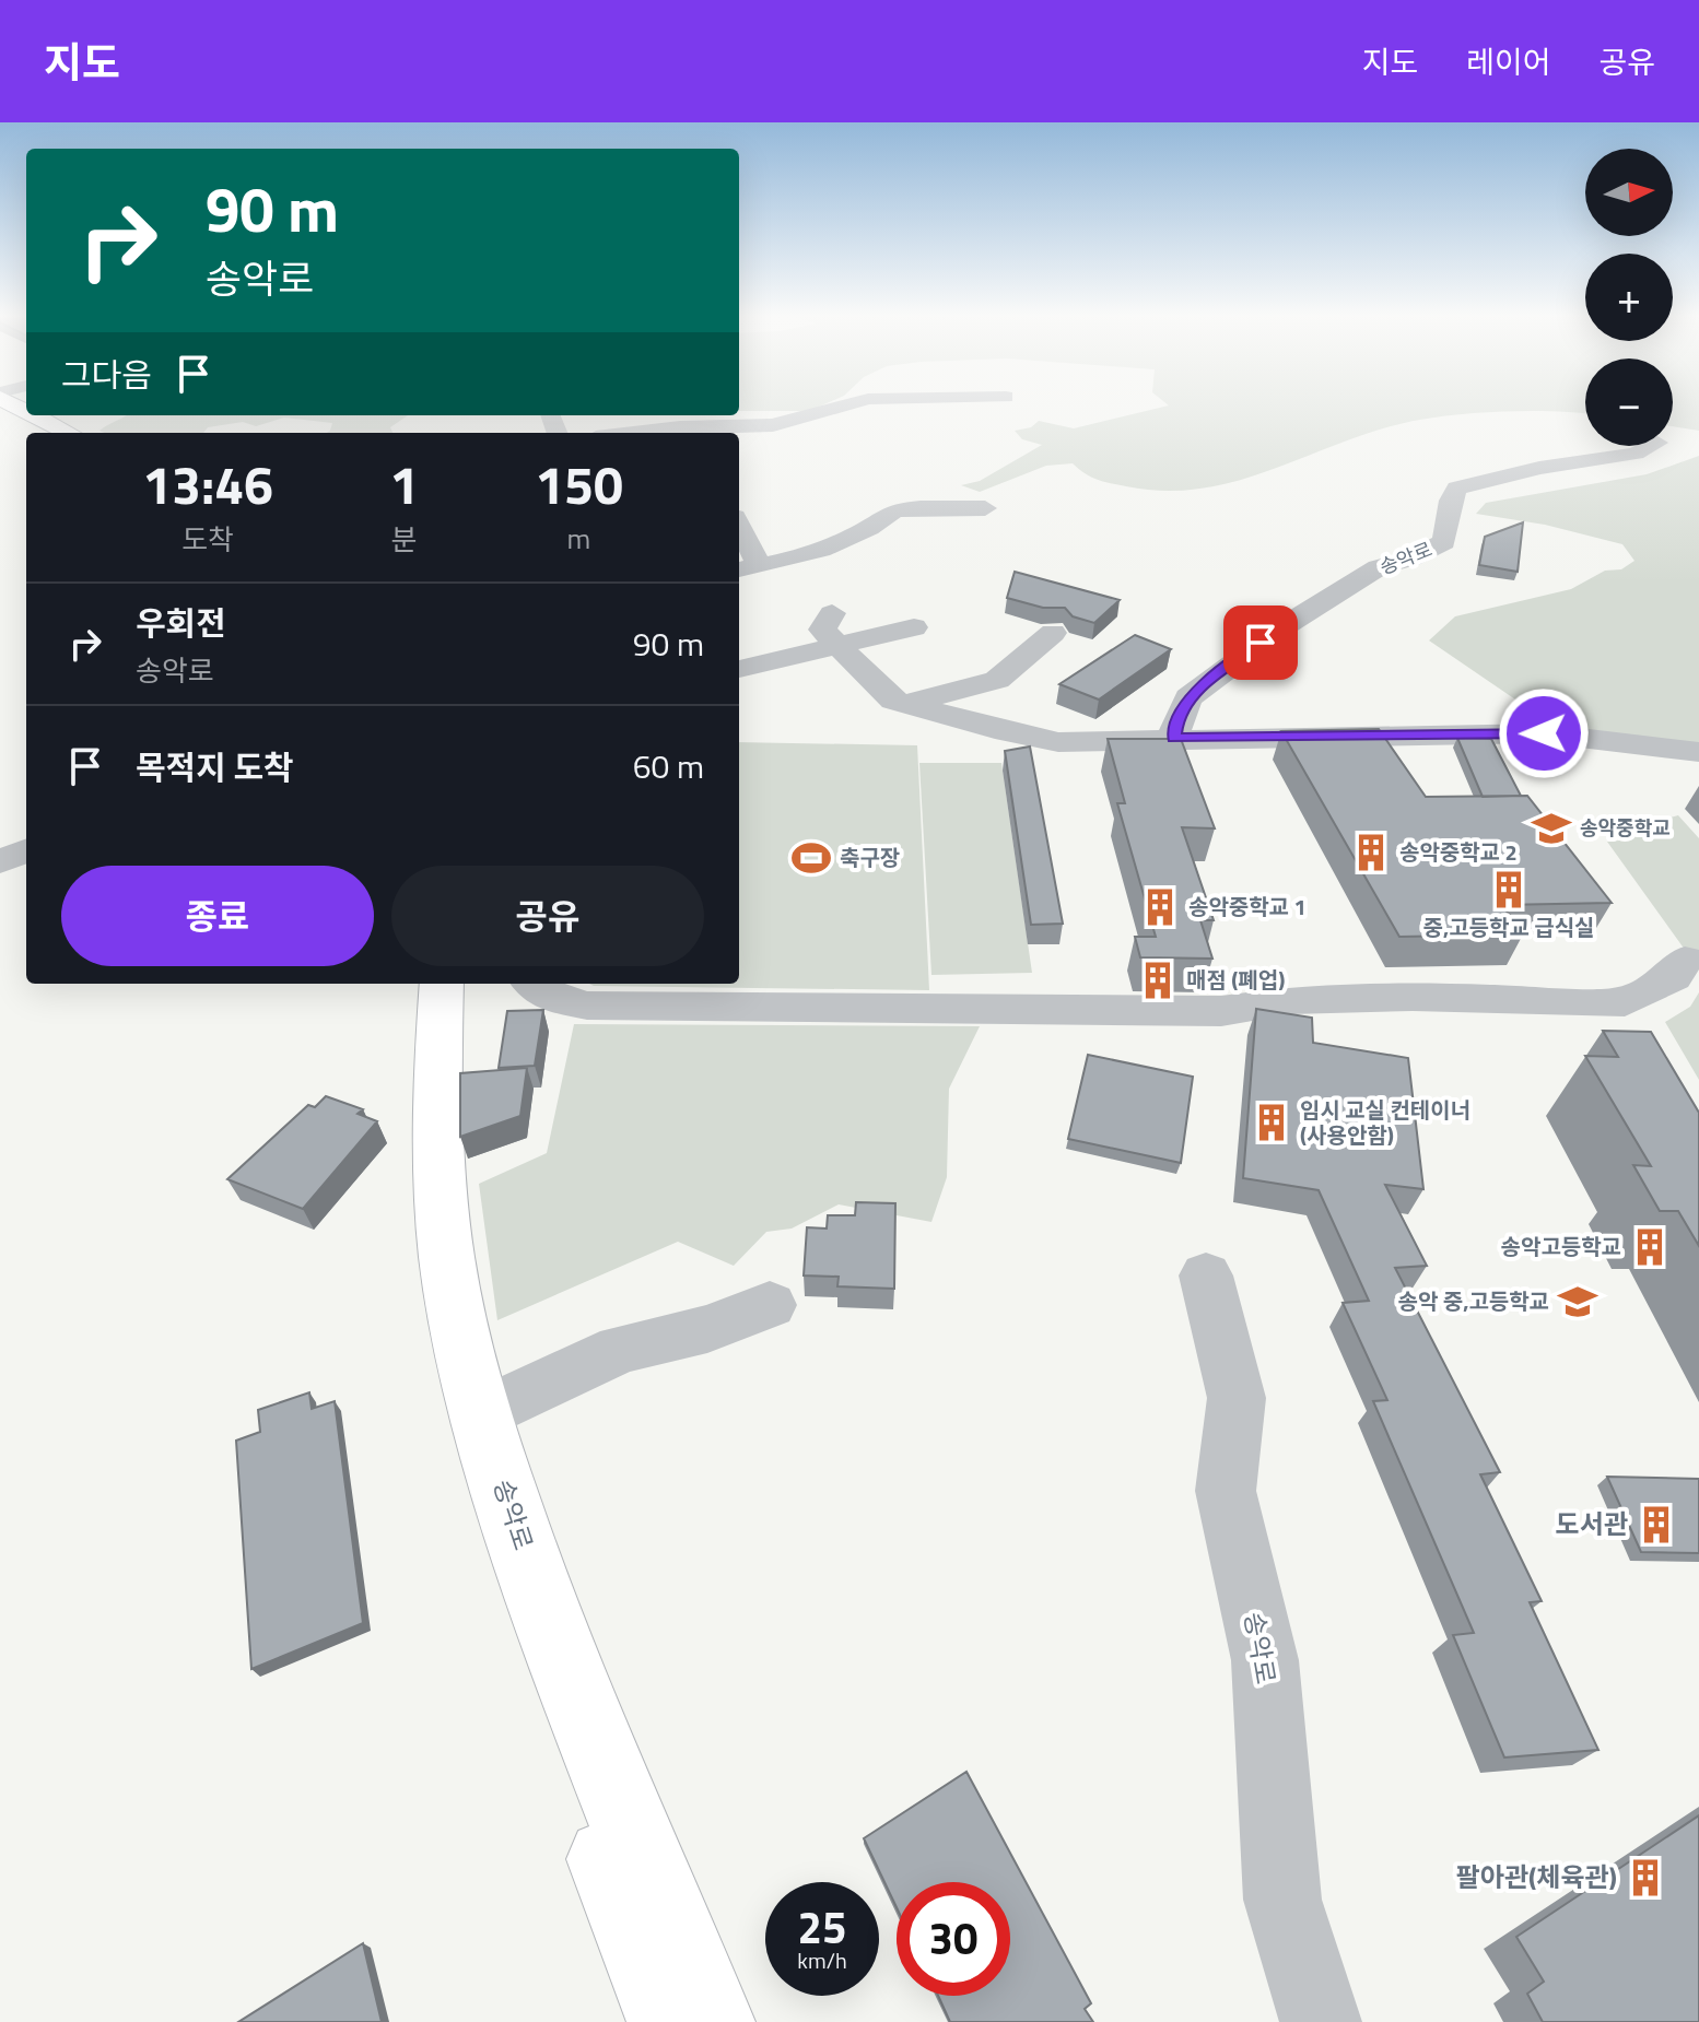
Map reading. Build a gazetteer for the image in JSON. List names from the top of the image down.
{
  "streets": {
    "main road": ["송악로"]
  },
  "places": {
    "school or university": ["송악중학교", "송악 중,고등학교"],
    "building": [
      "송악중학교 2",
      "중,고등학교 급식실",
      "송악중학교 1",
      "매점 (폐업)",
      "임시 교실 컨테이너 (사용안함)",
      "송악고등학교",
      "도서관",
      "팔아관(체육관)"
    ],
    "sports": ["축구장"]
  },
  "north": "right",
  "page": {
    "header": "지도",
    "nav": ["지도", "레이어", "공유"],
    "map_buttons": ["+", "−"],
    "turn": ["90 m", "송악로"],
    "then": "그다음",
    "eta": [
      "13:46",
      "도착",
      "1",
      "분",
      "150",
      "m"
    ],
    "list": [
      {
        "name": "우회전",
        "note": "송악로",
        "value": "90 m"
      },
      {
        "name": "목적지 도착",
        "value": "60 m"
      }
    ],
    "buttons": ["종료", "공유"],
    "speed": "25 km/h",
    "limit": "30"
  }
}
